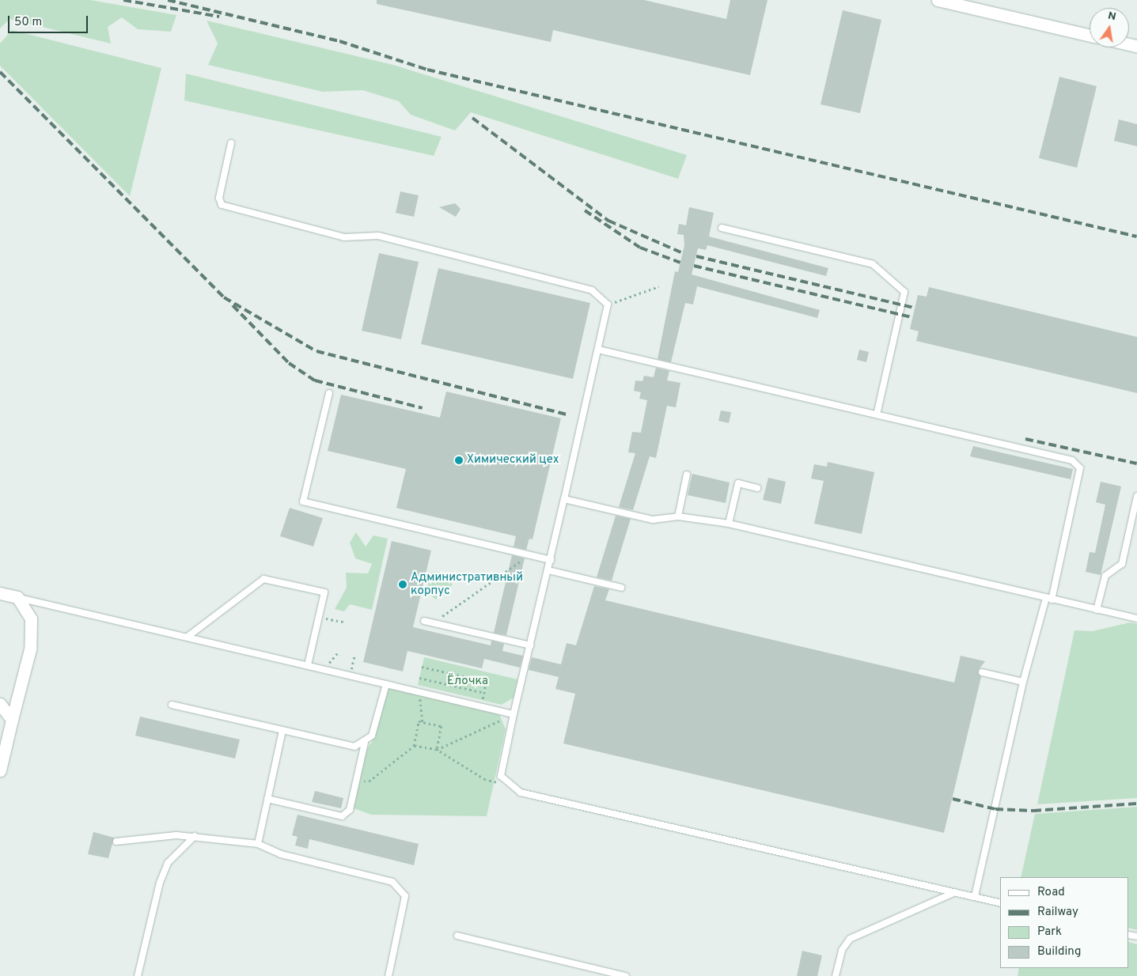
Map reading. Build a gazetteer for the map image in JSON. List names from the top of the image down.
{
  "parks": ["Ёлочка"],
  "places": ["Химический цех", "Административный корпус"],
  "legend": [
    "Road",
    "Railway",
    "Park",
    "Building"
  ],
  "scale_bar": "50 m",
  "north": "top"
}
